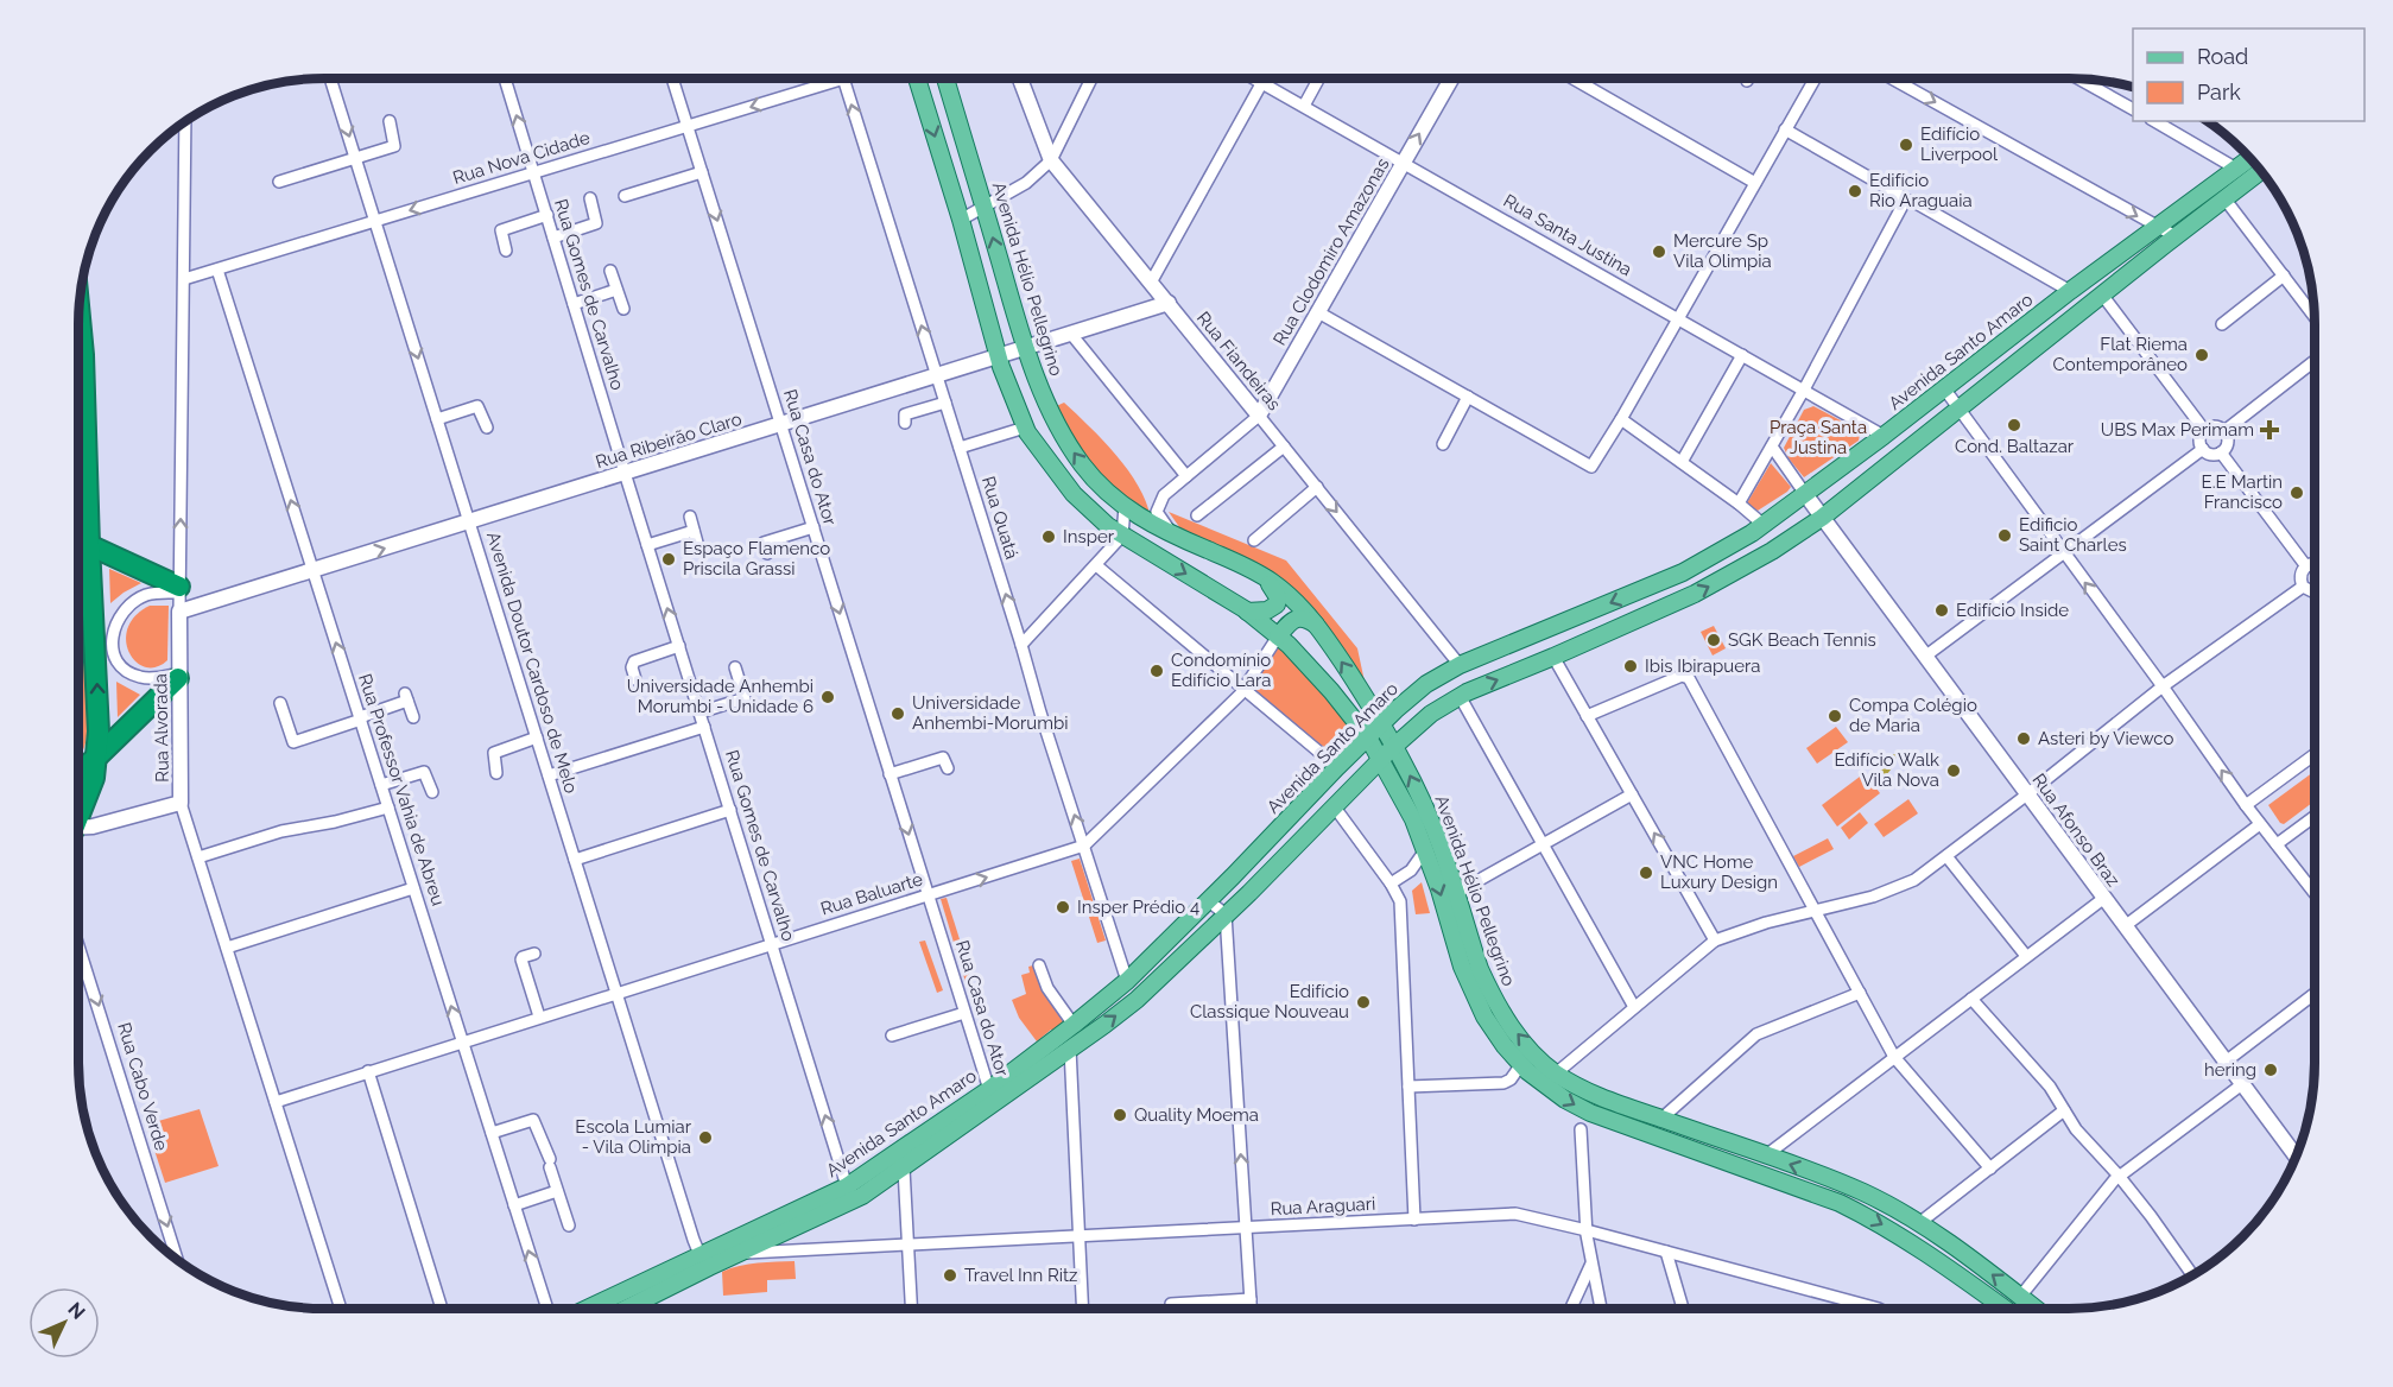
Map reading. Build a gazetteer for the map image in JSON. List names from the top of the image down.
{
  "streets": {
    "main road": ["Avenida Hélio Pellegrino", "Avenida Santo Amaro"],
    "street": [
      "Rua Nova Cidade",
      "Rua Santa Justina",
      "Rua Clodomiro Amazonas",
      "Rua Gomes de Carvalho",
      "Rua Fiandeiras",
      "Rua Ribeirão Claro",
      "Rua Casa do Ator",
      "Rua Quatá",
      "Avenida Doutor Cardoso de Melo",
      "Rua Alvorada",
      "Rua Professor Vahia de Abreu",
      "Rua Afonso Braz",
      "Rua Baluarte",
      "Rua Cabo Verde",
      "Rua Araguari"
    ]
  },
  "crossings": [
    ["Rua Nova Cidade", "Rua Gomes de Carvalho"],
    ["Rua Nova Cidade", "Rua Casa do Ator"],
    ["Rua Nova Cidade", "Rua Quatá"],
    ["Rua Nova Cidade", "Avenida Doutor Cardoso de Melo"],
    ["Rua Nova Cidade", "Rua Alvorada"],
    ["Rua Nova Cidade", "Rua Professor Vahia de Abreu"],
    ["Rua Santa Justina", "Rua Clodomiro Amazonas"],
    ["Rua Santa Justina", "Avenida Santo Amaro"],
    ["Rua Clodomiro Amazonas", "Avenida Hélio Pellegrino"],
    ["Rua Clodomiro Amazonas", "Rua Fiandeiras"],
    ["Avenida Hélio Pellegrino", "Avenida Santo Amaro"],
    ["Avenida Hélio Pellegrino", "Rua Ribeirão Claro"],
    ["Avenida Hélio Pellegrino", "Rua Baluarte"],
    ["Rua Gomes de Carvalho", "Avenida Santo Amaro"],
    ["Rua Gomes de Carvalho", "Rua Ribeirão Claro"],
    ["Rua Gomes de Carvalho", "Rua Baluarte"],
    ["Avenida Santo Amaro", "Rua Fiandeiras"],
    ["Avenida Santo Amaro", "Rua Casa do Ator"],
    ["Avenida Santo Amaro", "Rua Quatá"],
    ["Avenida Santo Amaro", "Avenida Doutor Cardoso de Melo"],
    ["Avenida Santo Amaro", "Rua Afonso Braz"],
    ["Avenida Santo Amaro", "Rua Araguari"],
    ["Rua Fiandeiras", "Rua Ribeirão Claro"],
    ["Rua Ribeirão Claro", "Rua Casa do Ator"],
    ["Rua Ribeirão Claro", "Rua Quatá"],
    ["Rua Ribeirão Claro", "Avenida Doutor Cardoso de Melo"],
    ["Rua Ribeirão Claro", "Rua Alvorada"],
    ["Rua Ribeirão Claro", "Rua Professor Vahia de Abreu"],
    ["Rua Casa do Ator", "Rua Baluarte"],
    ["Rua Quatá", "Rua Baluarte"],
    ["Avenida Doutor Cardoso de Melo", "Rua Baluarte"],
    ["Rua Alvorada", "Rua Baluarte"],
    ["Rua Professor Vahia de Abreu", "Rua Baluarte"]
  ],
  "one_way": [
    "Rua Nova Cidade",
    "Rua Gomes de Carvalho",
    "Rua Casa do Ator",
    "Rua Quatá",
    "Rua Professor Vahia de Abreu",
    "Rua Cabo Verde"
  ],
  "parks": ["Praça Santa Justina"],
  "places": {
    "other": [
      "Edifício Liverpool",
      "Edifício Rio Araguaia",
      "Mercure Sp Vila Olimpia",
      "Flat Riema Contemporâneo",
      "Cond. Baltazar",
      "E.E Martin Francisco",
      "Edificio Saint Charles",
      "Insper",
      "Espaço Flamenco Priscila Grassi",
      "Edifício Inside",
      "SGK Beach Tennis",
      "Ibis Ibirapuera",
      "Condomínio Edifício Lara",
      "Universidade Anhembi Morumbi - Unidade 6",
      "Universidade Anhembi-Morumbi",
      "Compa Colégio de Maria",
      "Asteri by Viewco",
      "Edifício Walk Vila Nova",
      "VNC Home Luxury Design",
      "Insper Prédio 4",
      "Edifício Classique Nouveau",
      "hering",
      "Quality Moema",
      "Escola Lumiar - Vila Olimpia",
      "Travel Inn Ritz"
    ],
    "health": ["UBS Max Perimam"]
  },
  "legend": ["Road", "Park"],
  "north": "top right"
}
